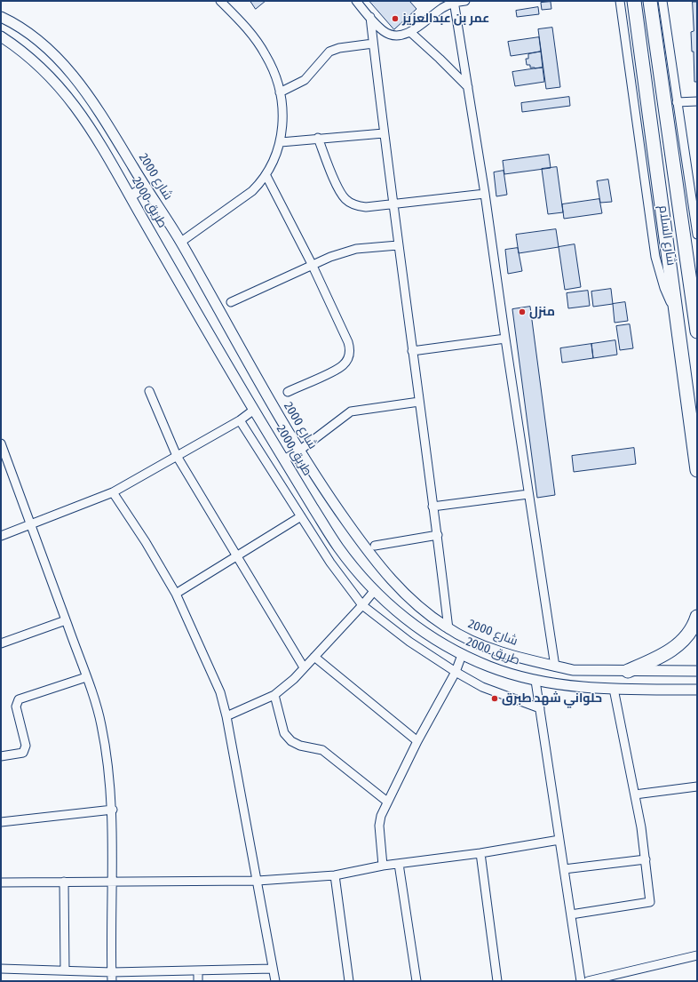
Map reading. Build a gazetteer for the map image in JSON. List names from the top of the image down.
{
  "streets": {
    "highway": ["شارع السلام"],
    "street": ["شارع 2000", "طريق 2000"]
  },
  "places": ["عمر بن عبدالعزيز", "منزل", "حلواني شهد طبرق"]
}
